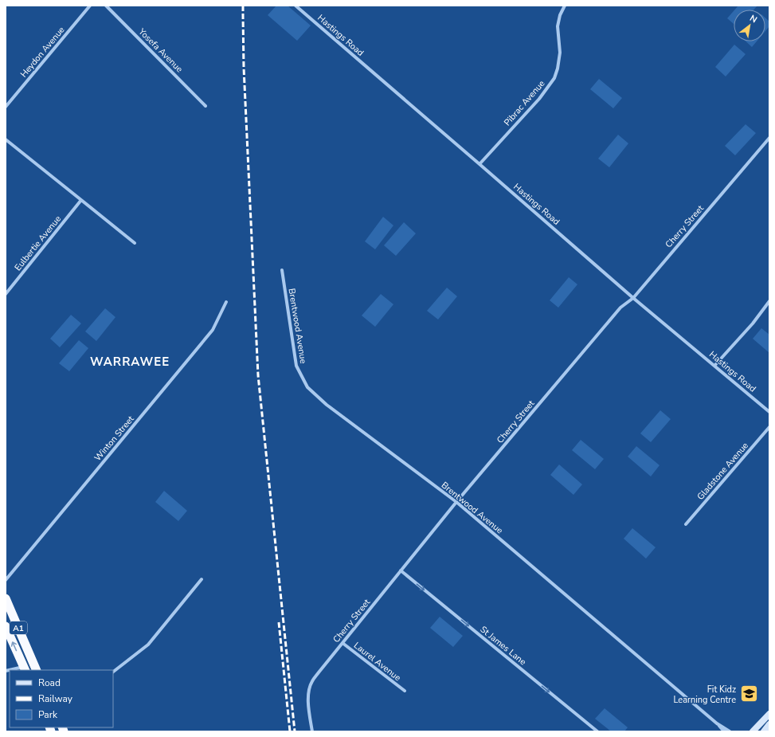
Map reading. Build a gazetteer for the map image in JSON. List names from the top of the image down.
{
  "streets": {
    "highway": ["A1"],
    "street": [
      "Hastings Road",
      "Yosefa Avenue",
      "Heydon Avenue",
      "Pibrac Avenue",
      "Cherry Street",
      "Eulbertie Avenue",
      "Brentwood Avenue",
      "Winton Street",
      "Gladstone Avenue",
      "St James Lane",
      "Laurel Avenue"
    ]
  },
  "crossings": [
    ["Hastings Road", "Pibrac Avenue"],
    ["Hastings Road", "Cherry Street"],
    ["Cherry Street", "Brentwood Avenue"],
    ["Cherry Street", "St James Lane"],
    ["Cherry Street", "Laurel Avenue"]
  ],
  "one_way": ["St James Lane"],
  "districts": ["WARRAWEE"],
  "places": {
    "school or university": ["Fit Kidz Learning Centre"]
  },
  "legend": ["Road", "Railway", "Park"],
  "north": "top right"
}
